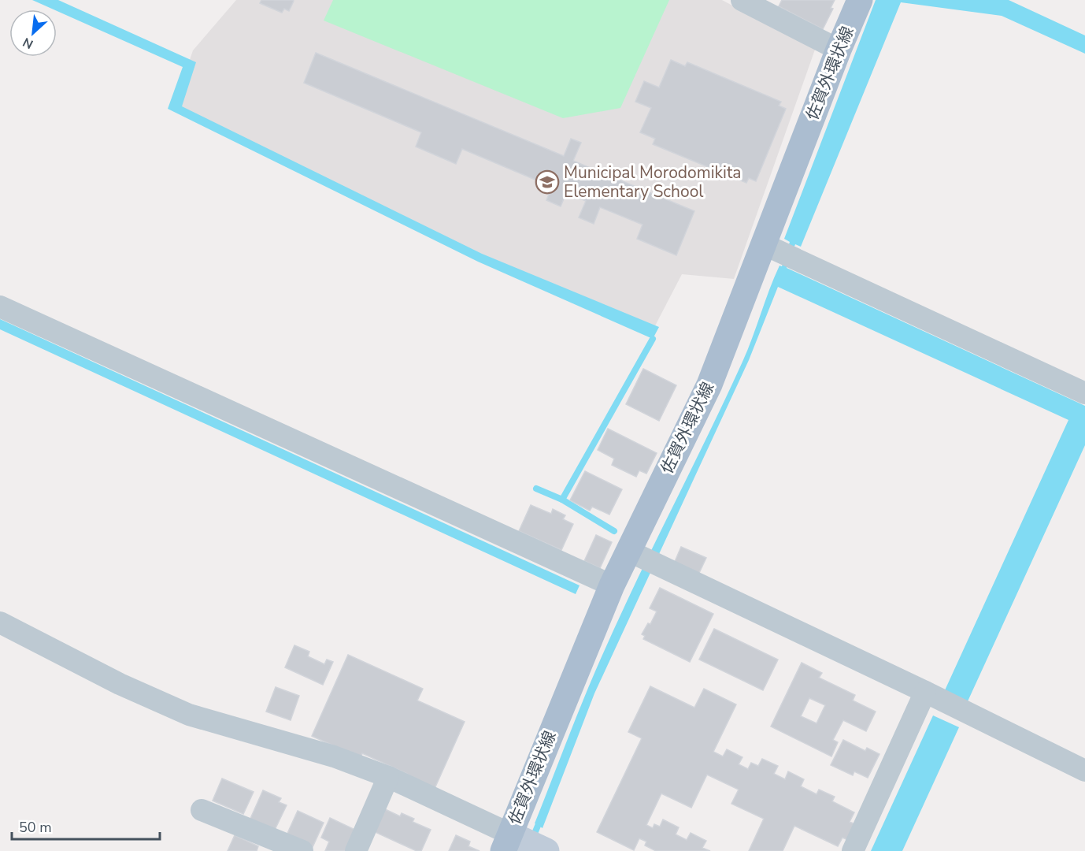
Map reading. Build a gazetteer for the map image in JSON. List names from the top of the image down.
{
  "streets": {
    "main road": ["佐賀外環状線"]
  },
  "places": {
    "school or university": ["Municipal Morodomikita Elementary School"]
  },
  "scale_bar": "50 m",
  "north": "bottom left"
}
